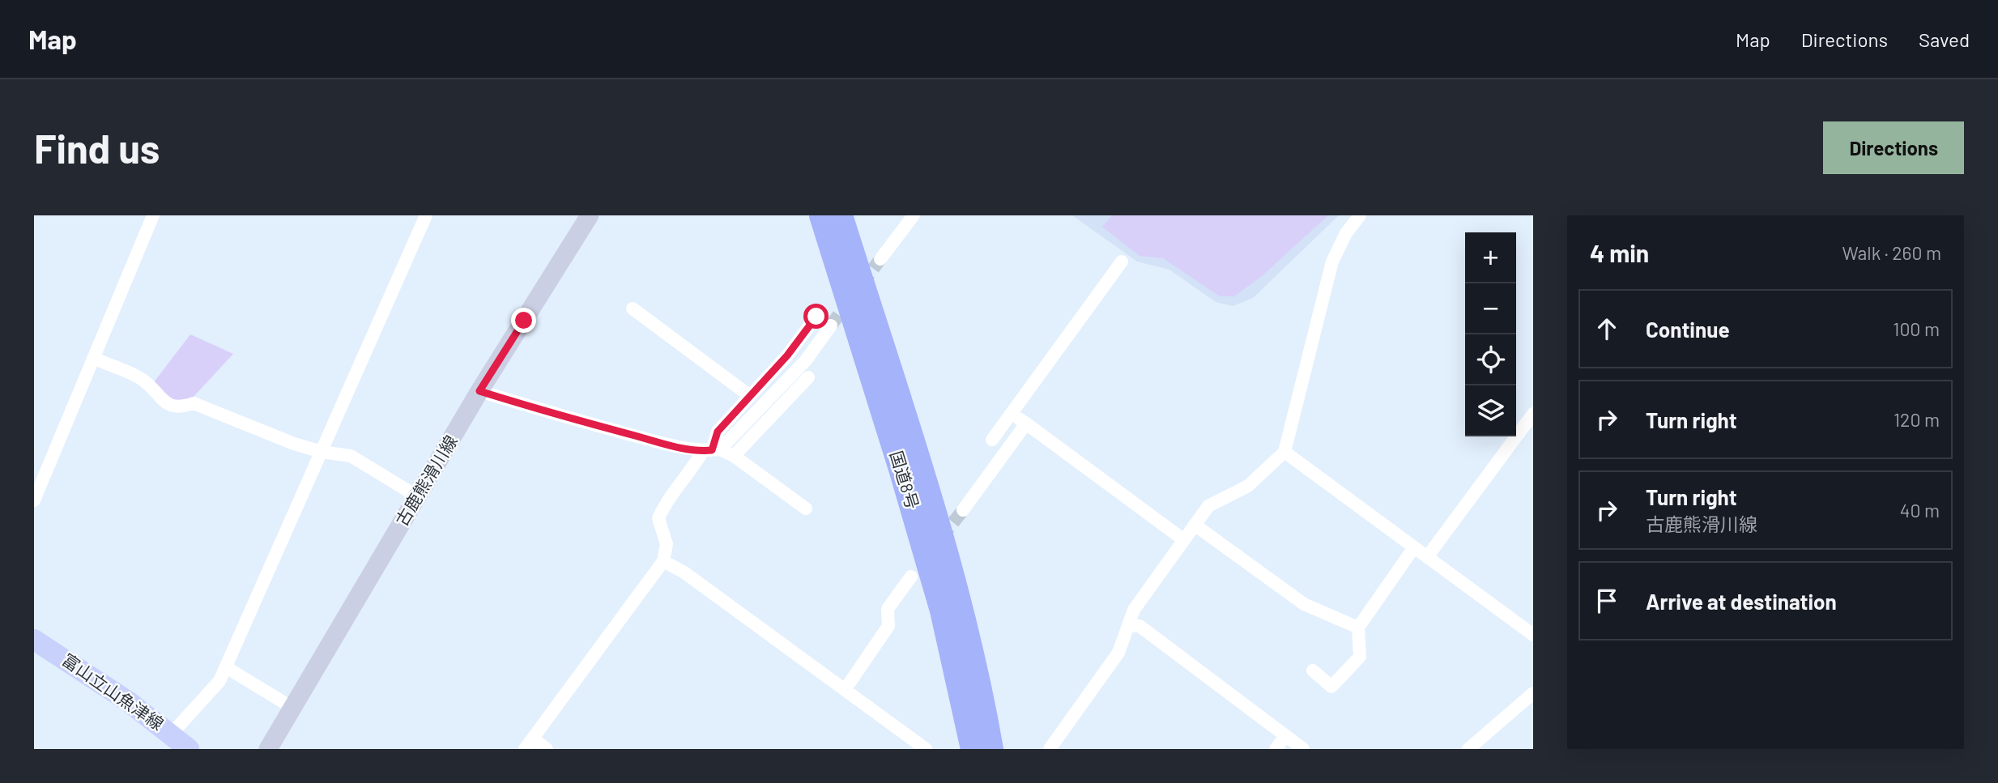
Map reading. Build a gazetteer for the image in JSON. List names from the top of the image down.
{
  "streets": {
    "highway": ["国道8号"],
    "main road": ["古鹿熊滑川線", "富山立山魚津線"]
  },
  "page": {
    "header": "Map",
    "nav": ["Map", "Directions", "Saved"],
    "buttons": "Directions",
    "title": "Find us",
    "heading": ["4 min", "Walk · 260 m"],
    "map_buttons": ["+", "−"],
    "list": [
      ["Continue", "100 m"],
      ["Turn right", "120 m"],
      ["Turn right", "古鹿熊滑川線", "40 m"],
      "Arrive at destination"
    ]
  }
}
